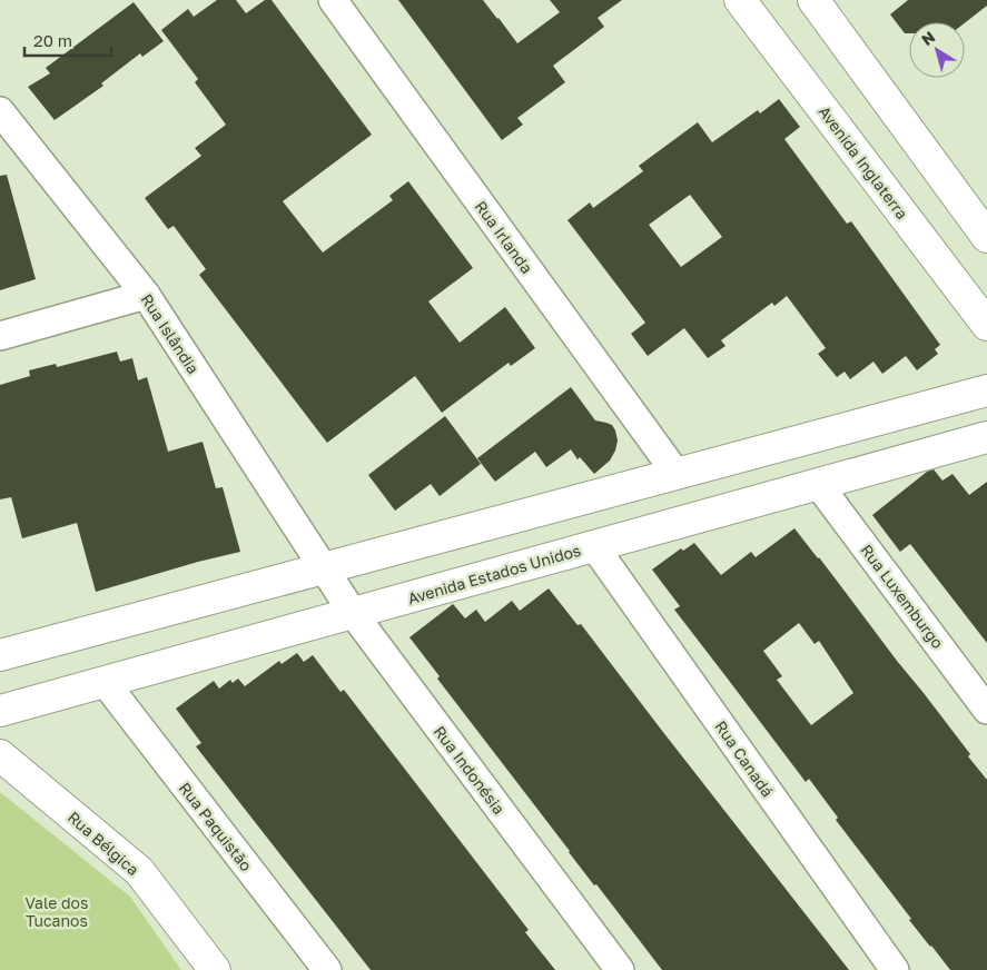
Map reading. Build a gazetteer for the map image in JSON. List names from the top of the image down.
{
  "streets": {
    "street": [
      "Avenida Inglaterra",
      "Rua Irlanda",
      "Rua Islândia",
      "Avenida Estados Unidos",
      "Rua Luxemburgo",
      "Rua Canadá",
      "Rua Indonésia",
      "Rua Paquistão",
      "Rua Bélgica"
    ]
  },
  "crossings": [
    ["Rua Islândia", "Rua Indonésia"],
    ["Avenida Estados Unidos", "Rua Luxemburgo"],
    ["Avenida Estados Unidos", "Rua Canadá"],
    ["Avenida Estados Unidos", "Rua Indonésia"],
    ["Avenida Estados Unidos", "Rua Paquistão"]
  ],
  "parks": ["Vale dos Tucanos"],
  "scale_bar": "20 m",
  "north": "top left"
}
